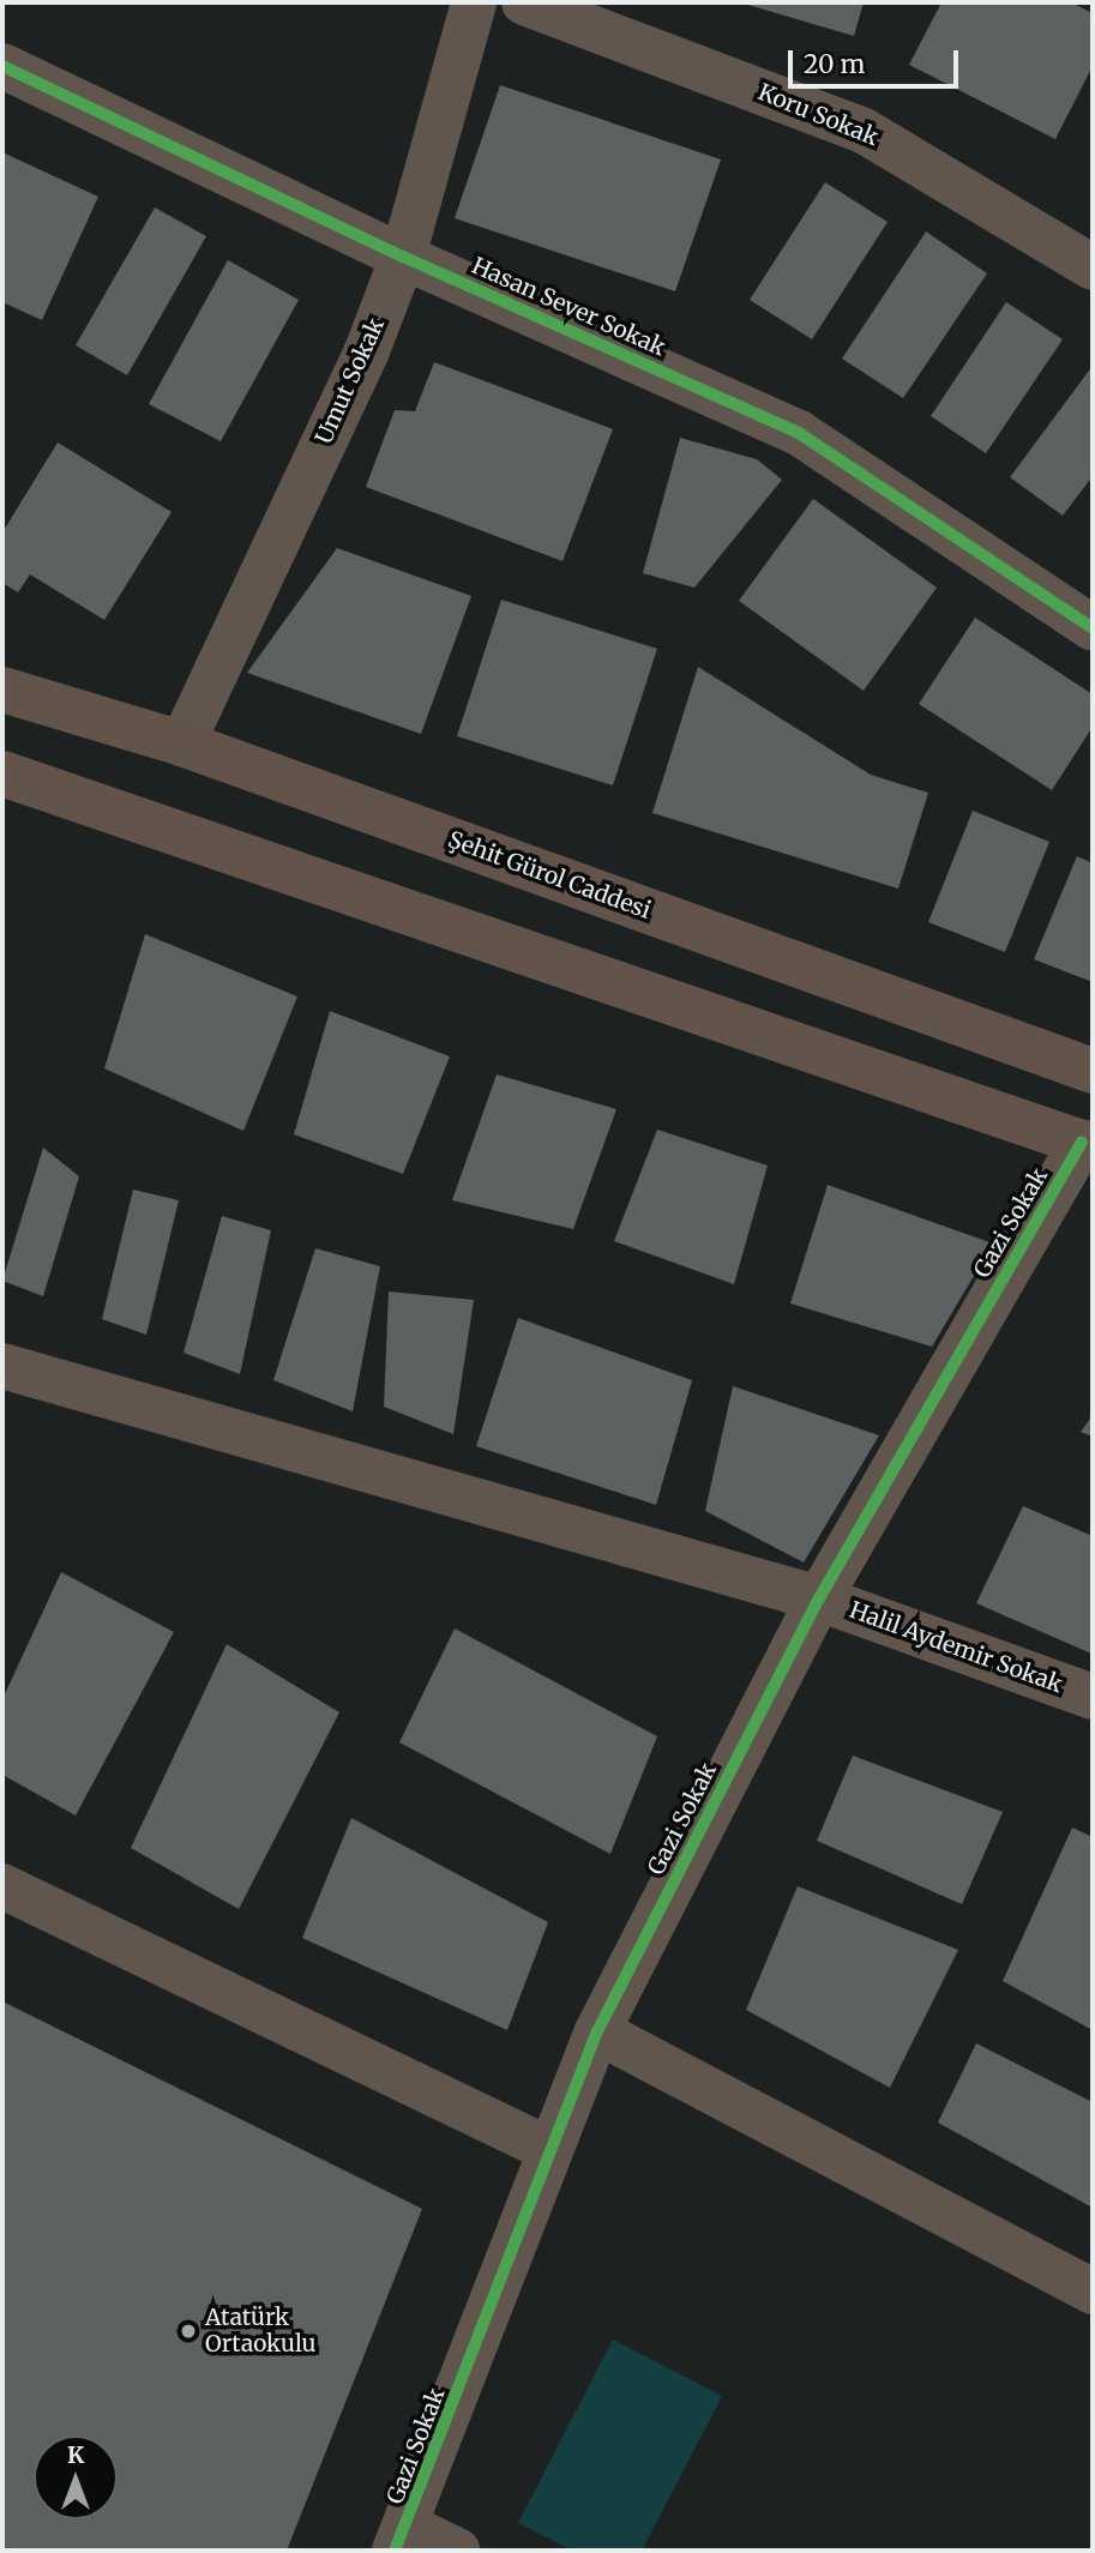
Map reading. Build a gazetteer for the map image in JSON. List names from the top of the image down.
{
  "streets": {
    "main road": ["Şehit Gürol Caddesi"],
    "street": [
      "Koru Sokak",
      "Hasan Sever Sokak",
      "Umut Sokak",
      "Gazi Sokak",
      "Halil Aydemir Sokak"
    ]
  },
  "crossings": [
    ["Hasan Sever Sokak", "Umut Sokak"],
    ["Umut Sokak", "Şehit Gürol Caddesi"],
    ["Gazi Sokak", "Halil Aydemir Sokak"]
  ],
  "places": ["Atatürk Ortaokulu"],
  "scale_bar": "20 m",
  "north": "top"
}
